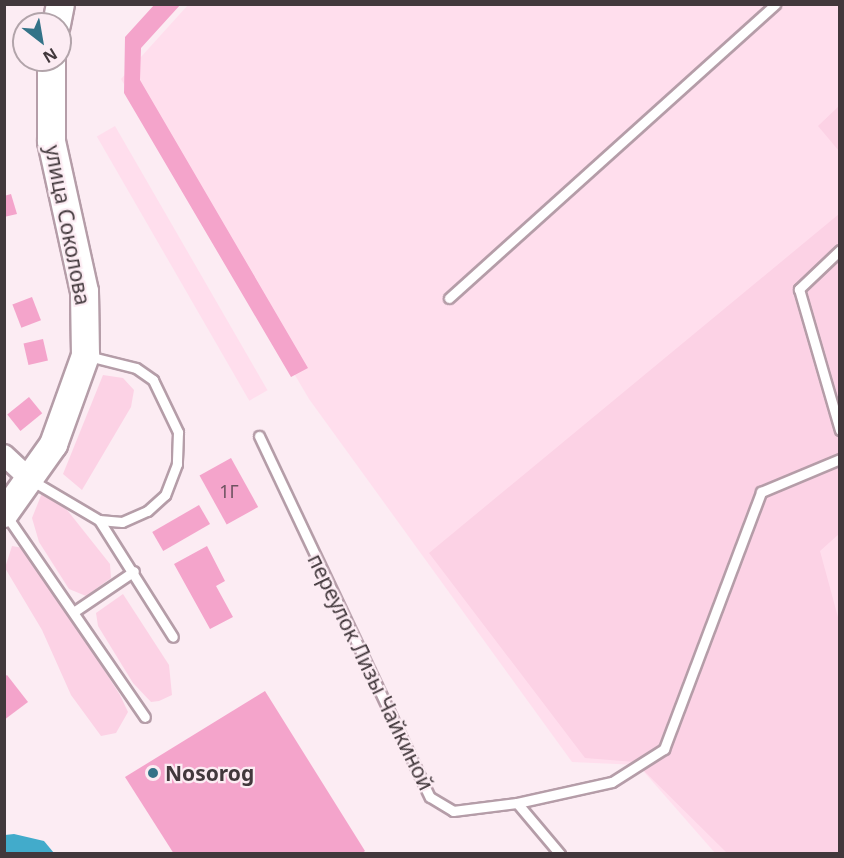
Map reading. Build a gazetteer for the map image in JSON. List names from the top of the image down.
{
  "streets": {
    "main road": ["улица Соколова"],
    "lane": ["переулок Лизы Чайкиной"]
  },
  "places": ["Nosorog"],
  "house_numbers": ["1Г"],
  "north": "bottom right"
}
